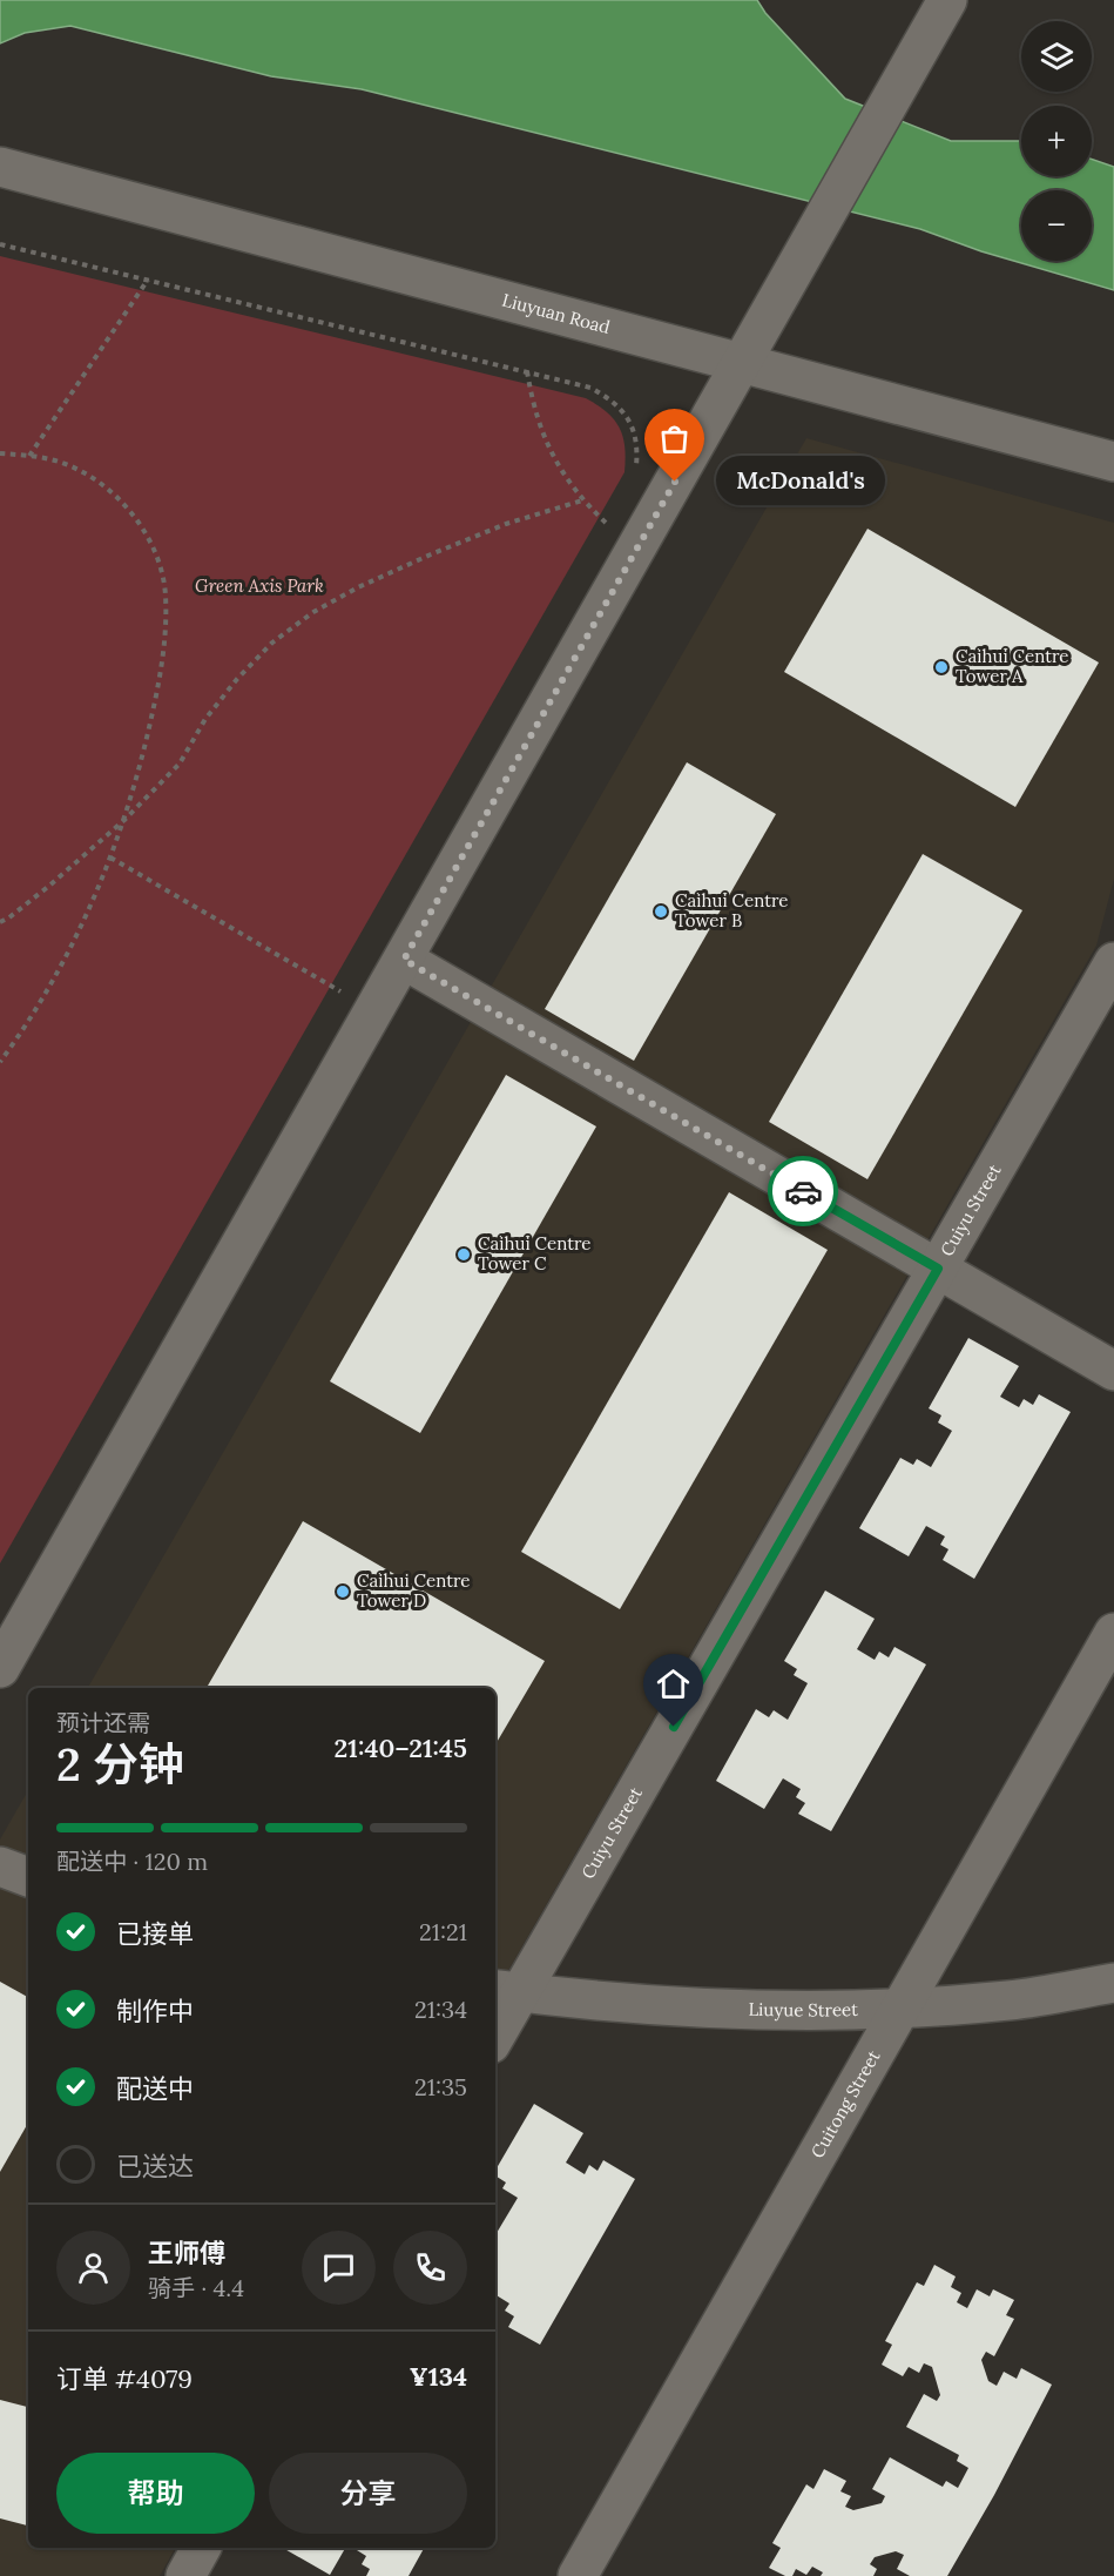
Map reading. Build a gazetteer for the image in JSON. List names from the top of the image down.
{
  "streets": {
    "street": [
      "Liuyuan Road",
      "Cuiyu Street",
      "Liuyue Street",
      "Cuitong Street"
    ]
  },
  "crossings": [
    ["Cuiyu Street", "Liuyue Street"],
    ["Liuyue Street", "Cuitong Street"]
  ],
  "parks": ["Green Axis Park"],
  "places": [
    "McDonald's",
    "Caihui Centre Tower A",
    "Caihui Centre Tower B",
    "Caihui Centre Tower C",
    "Caihui Centre Tower D"
  ],
  "page": {
    "map_buttons": ["+", "−"],
    "bubble": "McDonald's",
    "heading": ["2 分钟", "预计还需", "21:40–21:45"],
    "panel": [
      "王师傅",
      "骑手 · 4.4",
      "订单 #4079",
      "¥134"
    ],
    "bar": "配送中 · 120 m",
    "list": [
      ["已接单", "21:21"],
      ["制作中", "21:34"],
      ["配送中", "21:35"],
      "已送达"
    ],
    "buttons": ["帮助", "分享"]
  }
}
